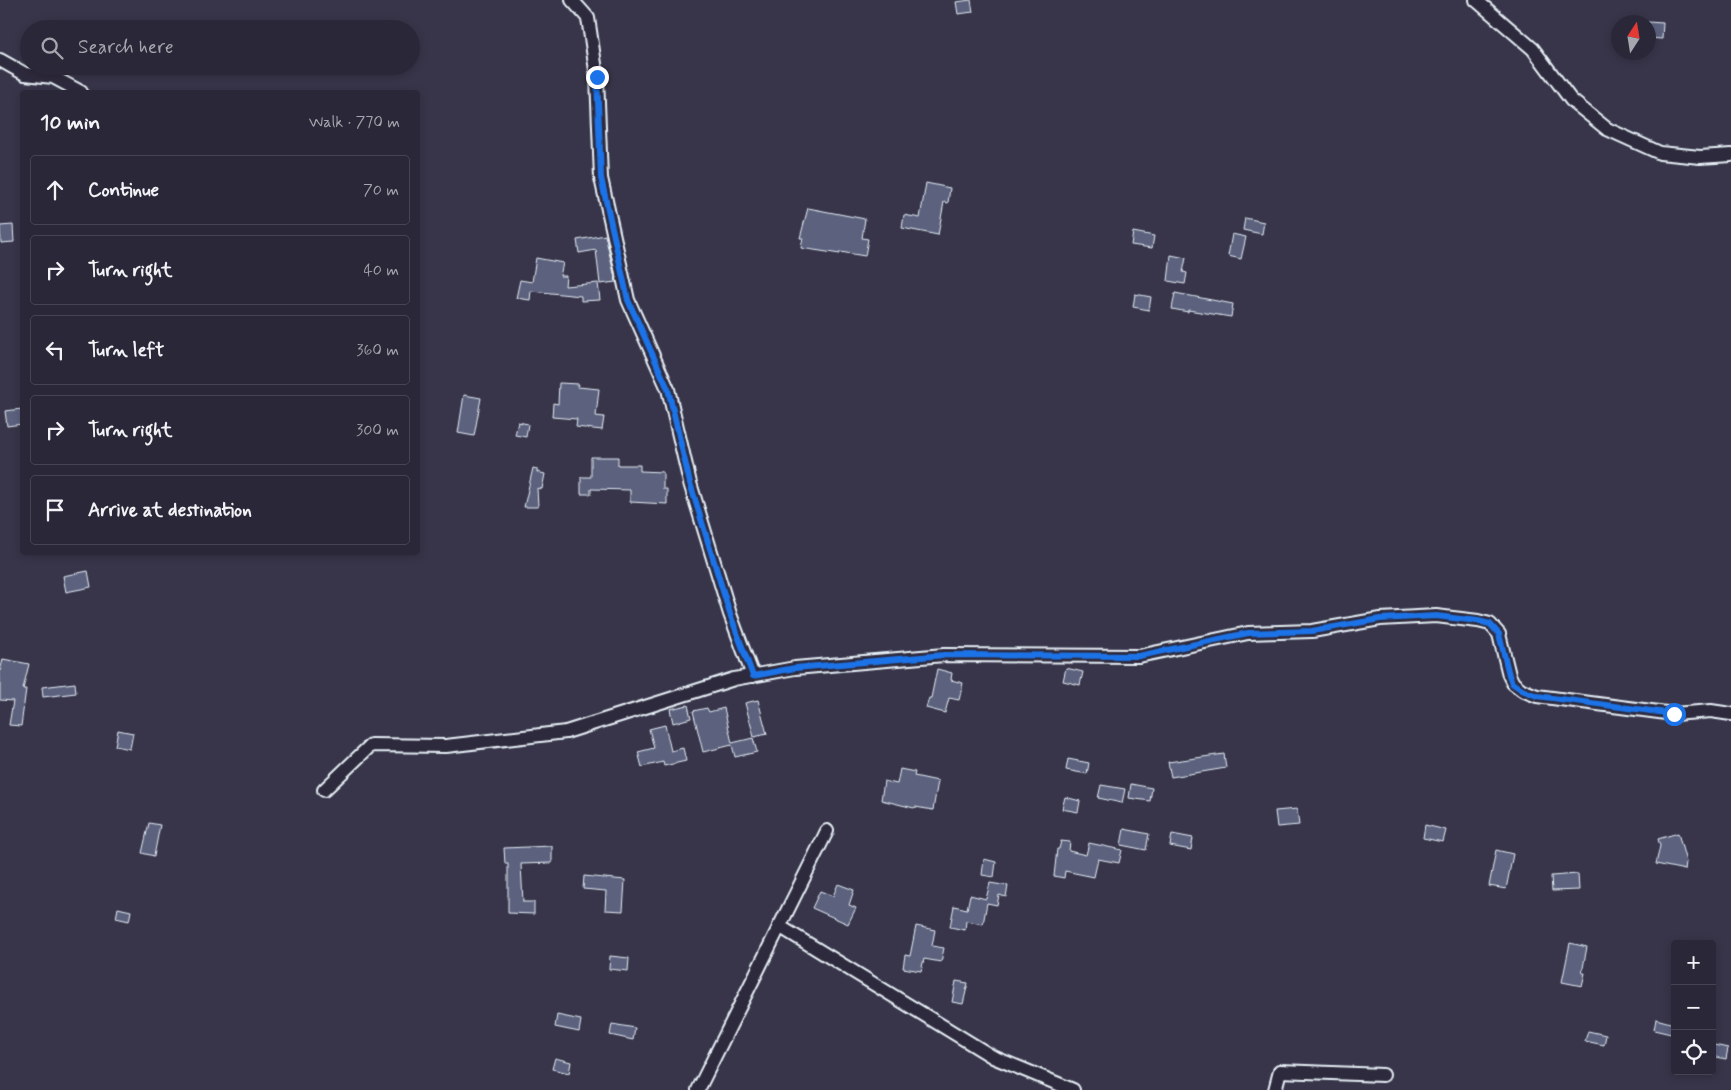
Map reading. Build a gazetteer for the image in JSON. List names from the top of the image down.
{
  "north": "top",
  "page": {
    "search": "Search here",
    "heading": ["10 min", "Walk · 770 m"],
    "list": [
      ["Continue", "70 m"],
      ["Turn right", "40 m"],
      ["Turn left", "360 m"],
      ["Turn right", "300 m"],
      "Arrive at destination"
    ],
    "map_buttons": ["+", "−"]
  }
}
